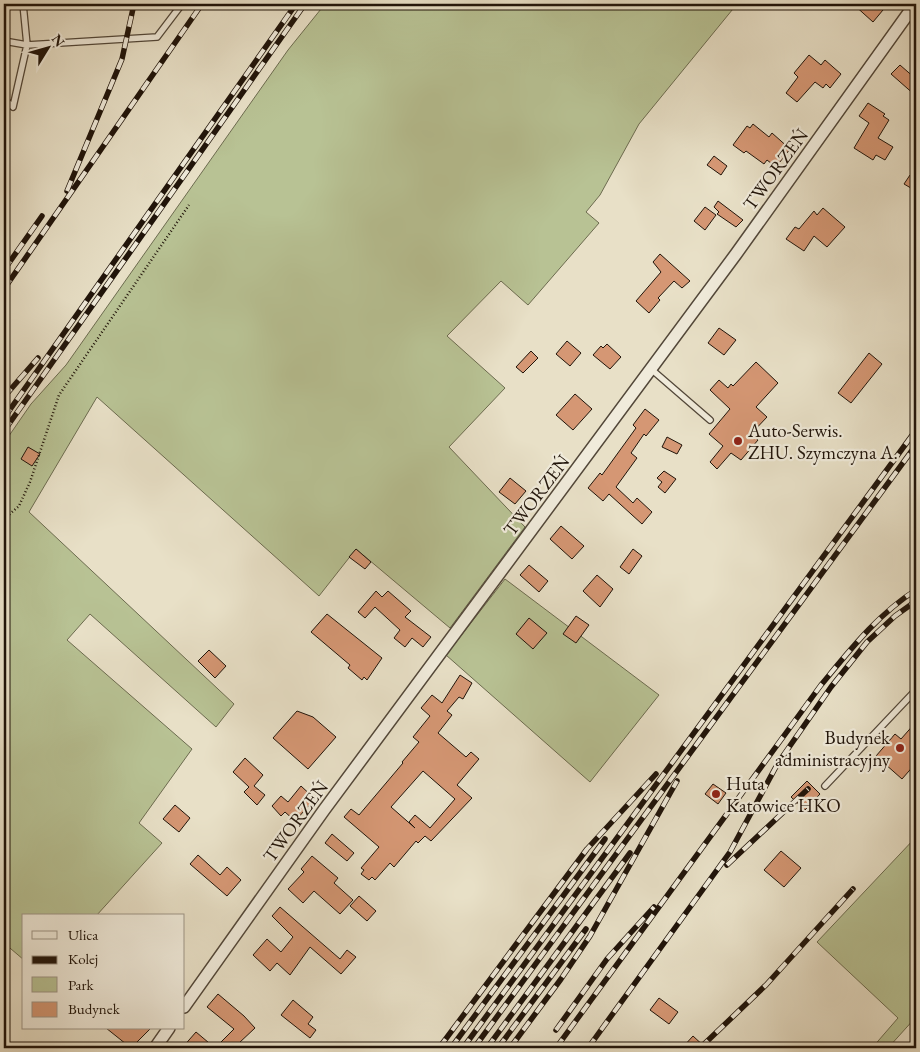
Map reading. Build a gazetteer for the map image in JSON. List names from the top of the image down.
{
  "streets": {
    "street": ["TWORZEŃ"]
  },
  "places": ["Auto-Serwis. ZHU. Szymczyna A.", "Budynek administracyjny", "Huta Katowice HKO"],
  "legend": [
    "Ulica",
    "Kolej",
    "Park",
    "Budynek"
  ],
  "north": "top right"
}
